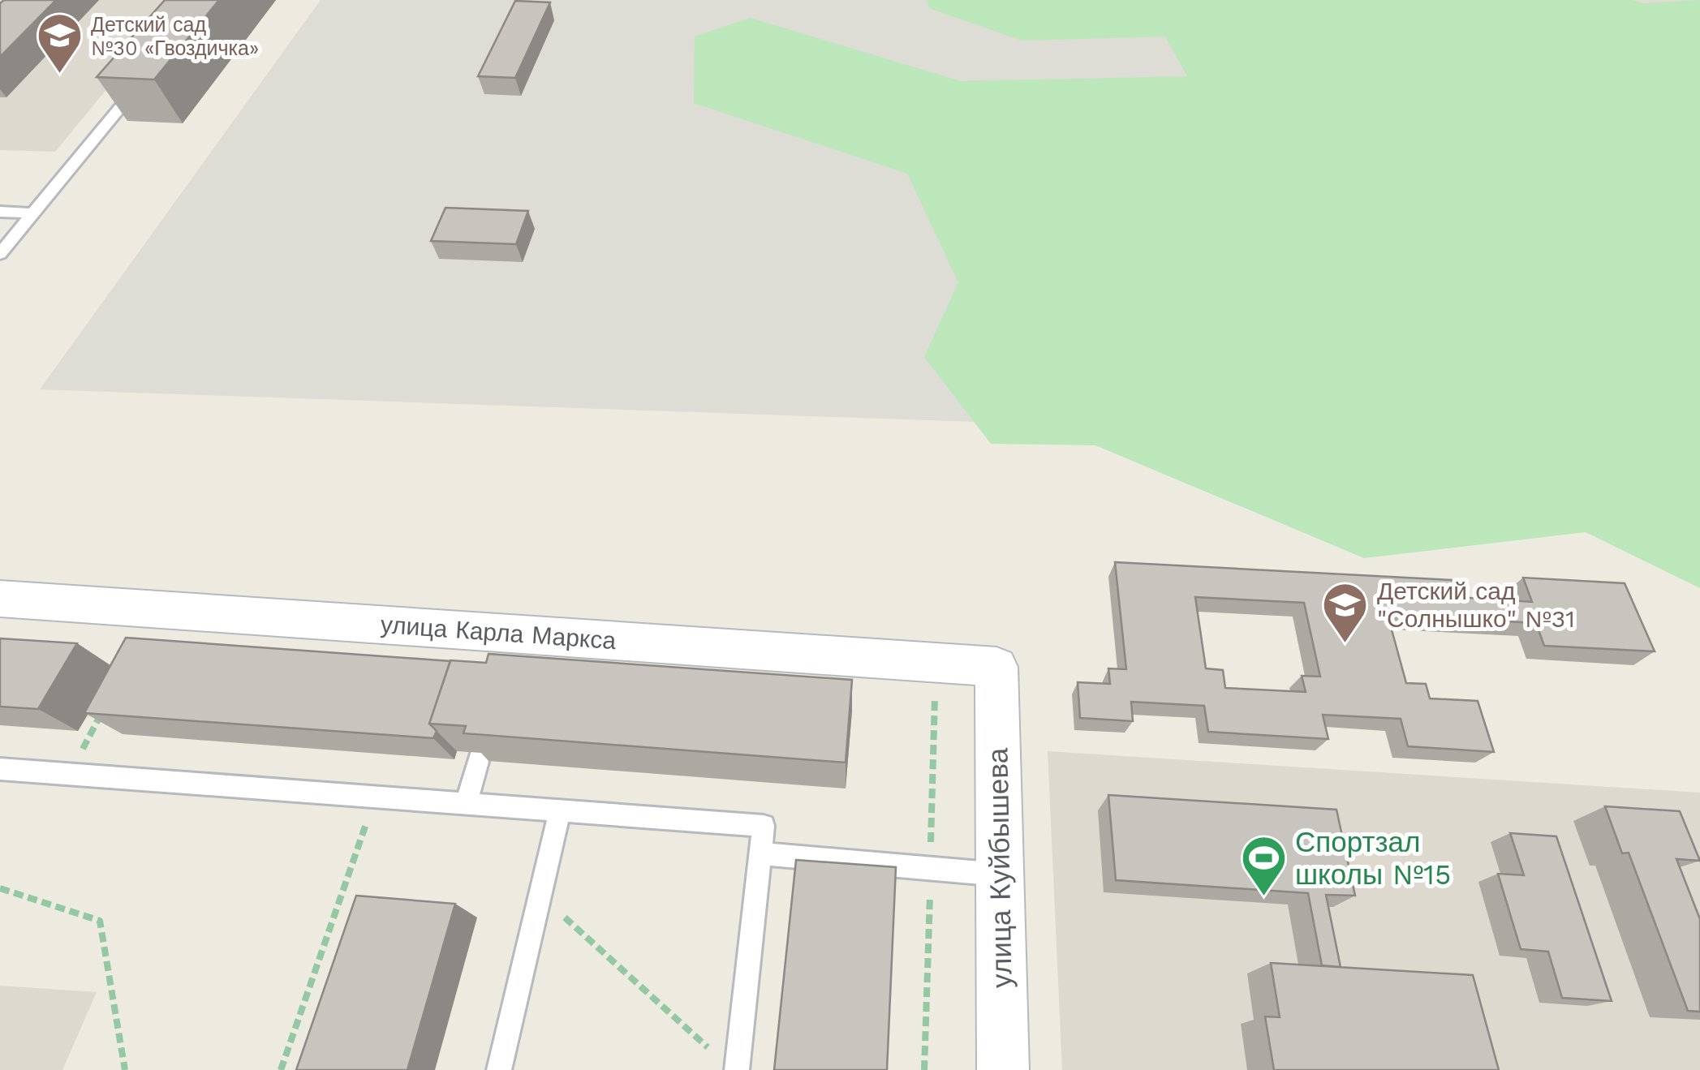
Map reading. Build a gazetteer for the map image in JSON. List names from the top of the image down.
{
  "streets": {
    "street": ["улица Карла Маркса", "улица Куйбышева"]
  },
  "crossings": [
    ["улица Карла Маркса", "улица Куйбышева"]
  ],
  "places": {
    "school or university": ["Детский сад №30 «Гвоздичка»", "Детский сад \"Солнышко\" №31"],
    "sports": ["Спортзал школы №15"]
  }
}
